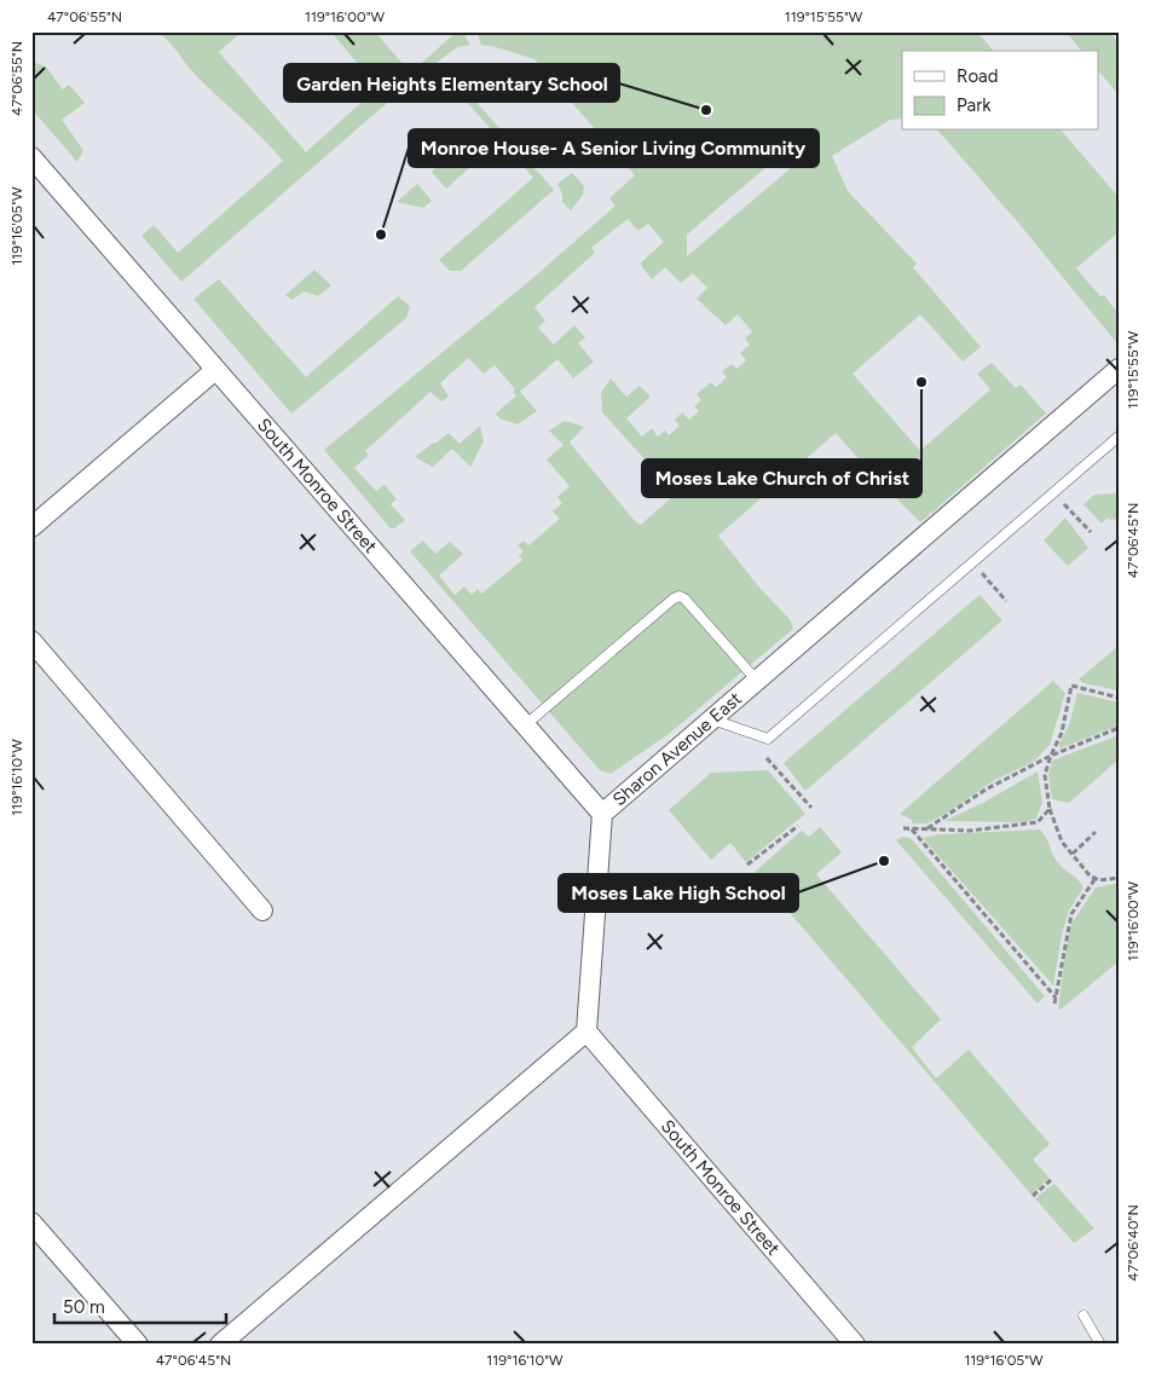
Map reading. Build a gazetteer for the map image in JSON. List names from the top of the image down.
{
  "streets": {
    "street": ["South Monroe Street", "Sharon Avenue East"]
  },
  "crossings": [
    ["South Monroe Street", "Sharon Avenue East"]
  ],
  "places": [
    "Garden Heights Elementary School",
    "Monroe House- A Senior Living Community",
    "Moses Lake Church of Christ",
    "Moses Lake High School"
  ],
  "legend": ["Road", "Park"],
  "scale_bar": "50 m",
  "coordinates": [
    "47°06'55\"N",
    "119°16'00\"W",
    "119°15'55\"W",
    "119°16'05\"W",
    "47°06'45\"N",
    "119°16'10\"W",
    "47°06'40\"N"
  ]
}
